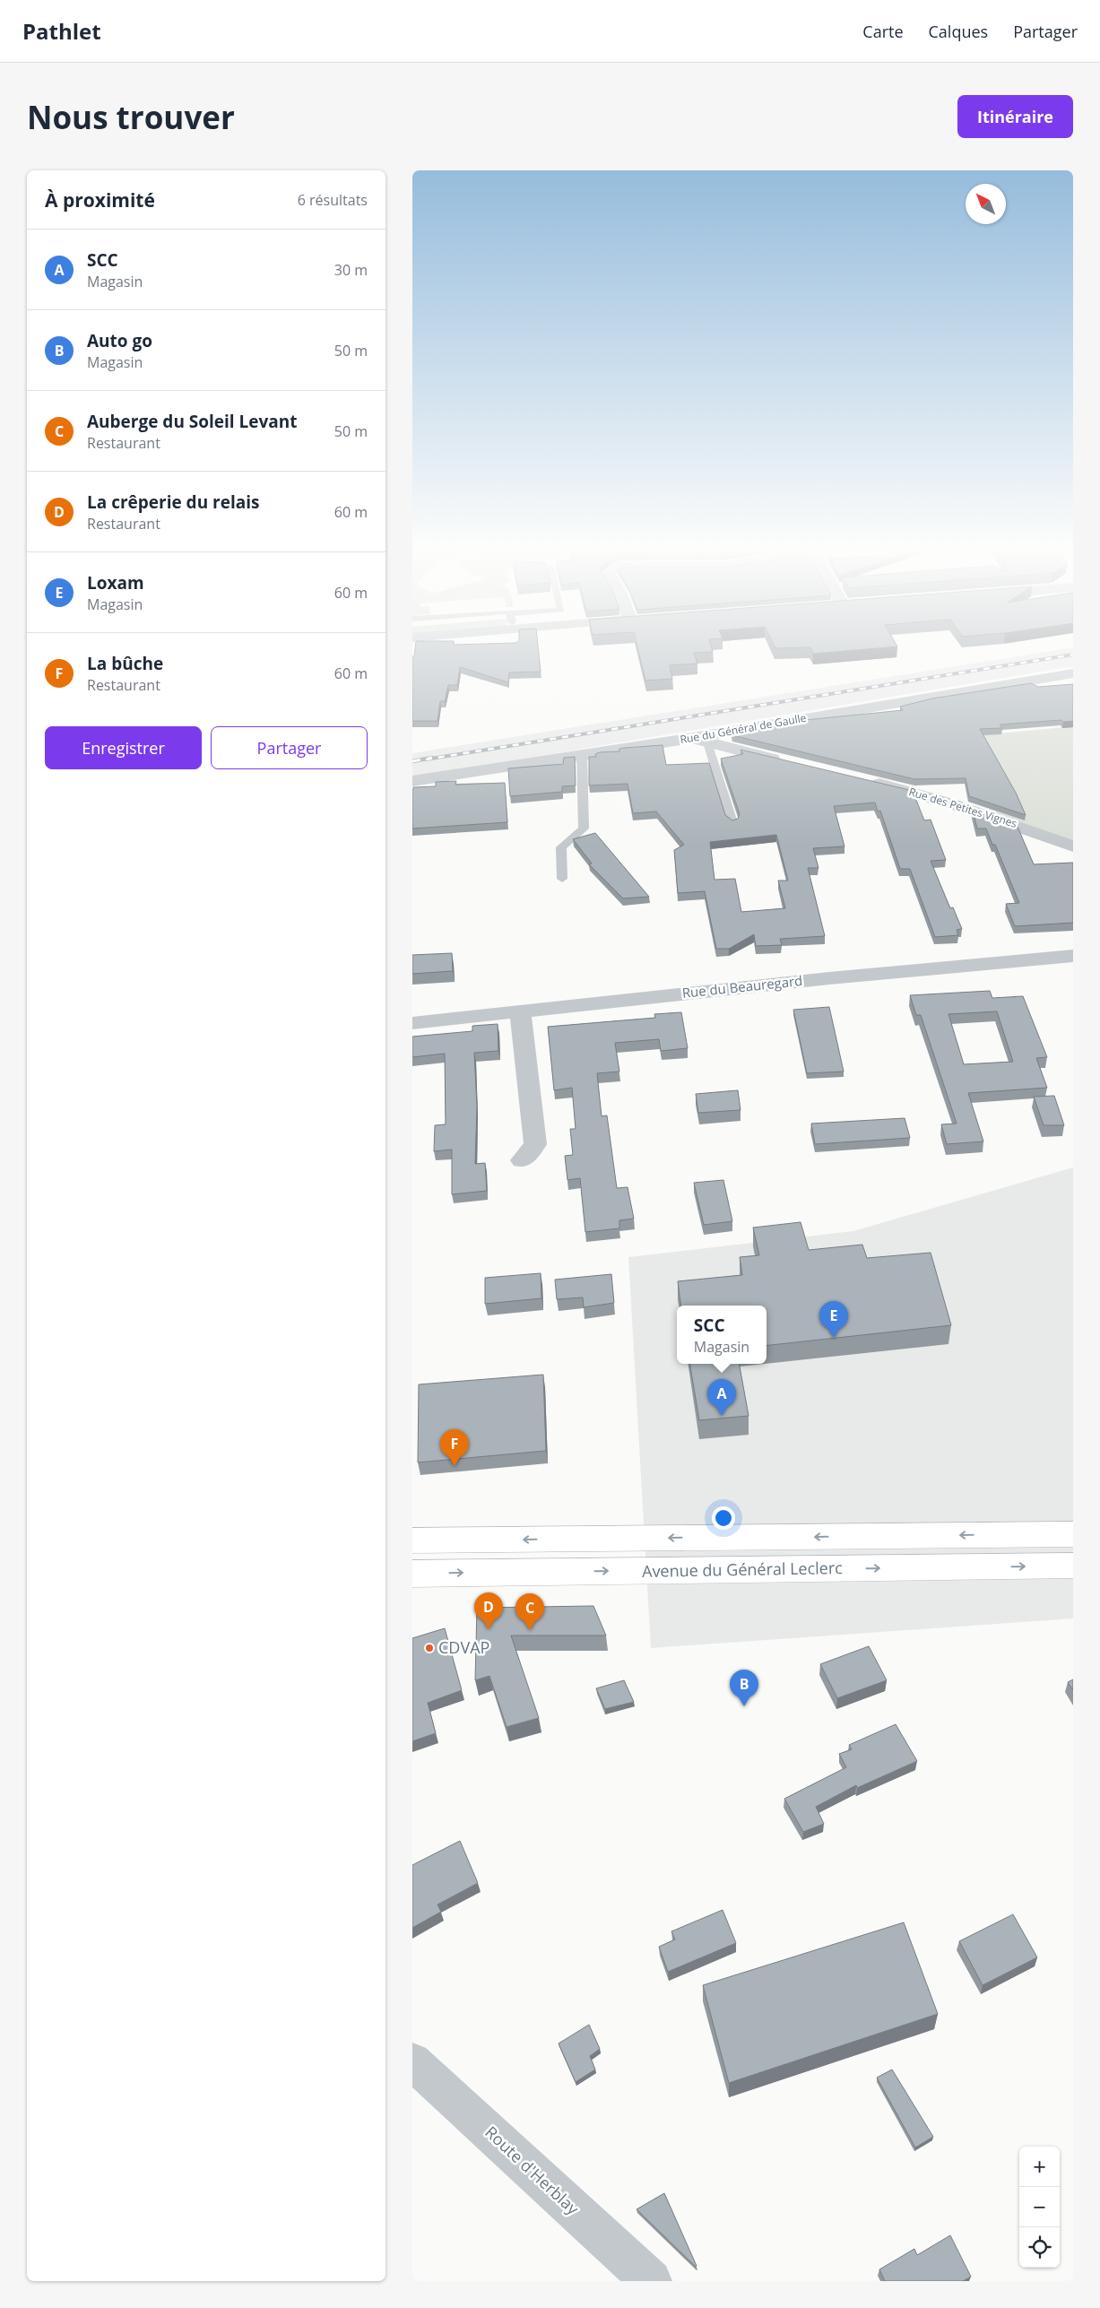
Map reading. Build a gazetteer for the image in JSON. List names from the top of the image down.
{
  "streets": {
    "main road": ["Avenue du Général Leclerc"],
    "street": [
      "Rue du Général de Gaulle",
      "Rue des Petites Vignes",
      "Rue du Beauregard",
      "Route d'Herblay"
    ]
  },
  "places": ["CDVAP"],
  "north": "top left",
  "page": {
    "header": "Pathlet",
    "nav": ["Carte", "Calques", "Partager"],
    "buttons": [
      "Itinéraire",
      ["Enregistrer", "Partager"]
    ],
    "title": "Nous trouver",
    "heading": ["À proximité", "6 résultats"],
    "list": [
      {
        "mark": "A",
        "name": "SCC",
        "note": "Magasin",
        "value": "30 m"
      },
      {
        "mark": "B",
        "name": "Auto go",
        "note": "Magasin",
        "value": "50 m"
      },
      {
        "mark": "C",
        "name": "Auberge du Soleil Levant",
        "note": "Restaurant",
        "value": "50 m"
      },
      {
        "mark": "D",
        "name": "La crêperie du relais",
        "note": "Restaurant",
        "value": "60 m"
      },
      {
        "mark": "E",
        "name": "Loxam",
        "note": "Magasin",
        "value": "60 m"
      },
      {
        "mark": "F",
        "name": "La bûche",
        "note": "Restaurant",
        "value": "60 m"
      }
    ],
    "pins": [
      "E",
      "A",
      "F",
      "D",
      "C",
      "B"
    ],
    "popup": ["SCC", "Magasin"],
    "map_buttons": ["+", "−"]
  }
}
